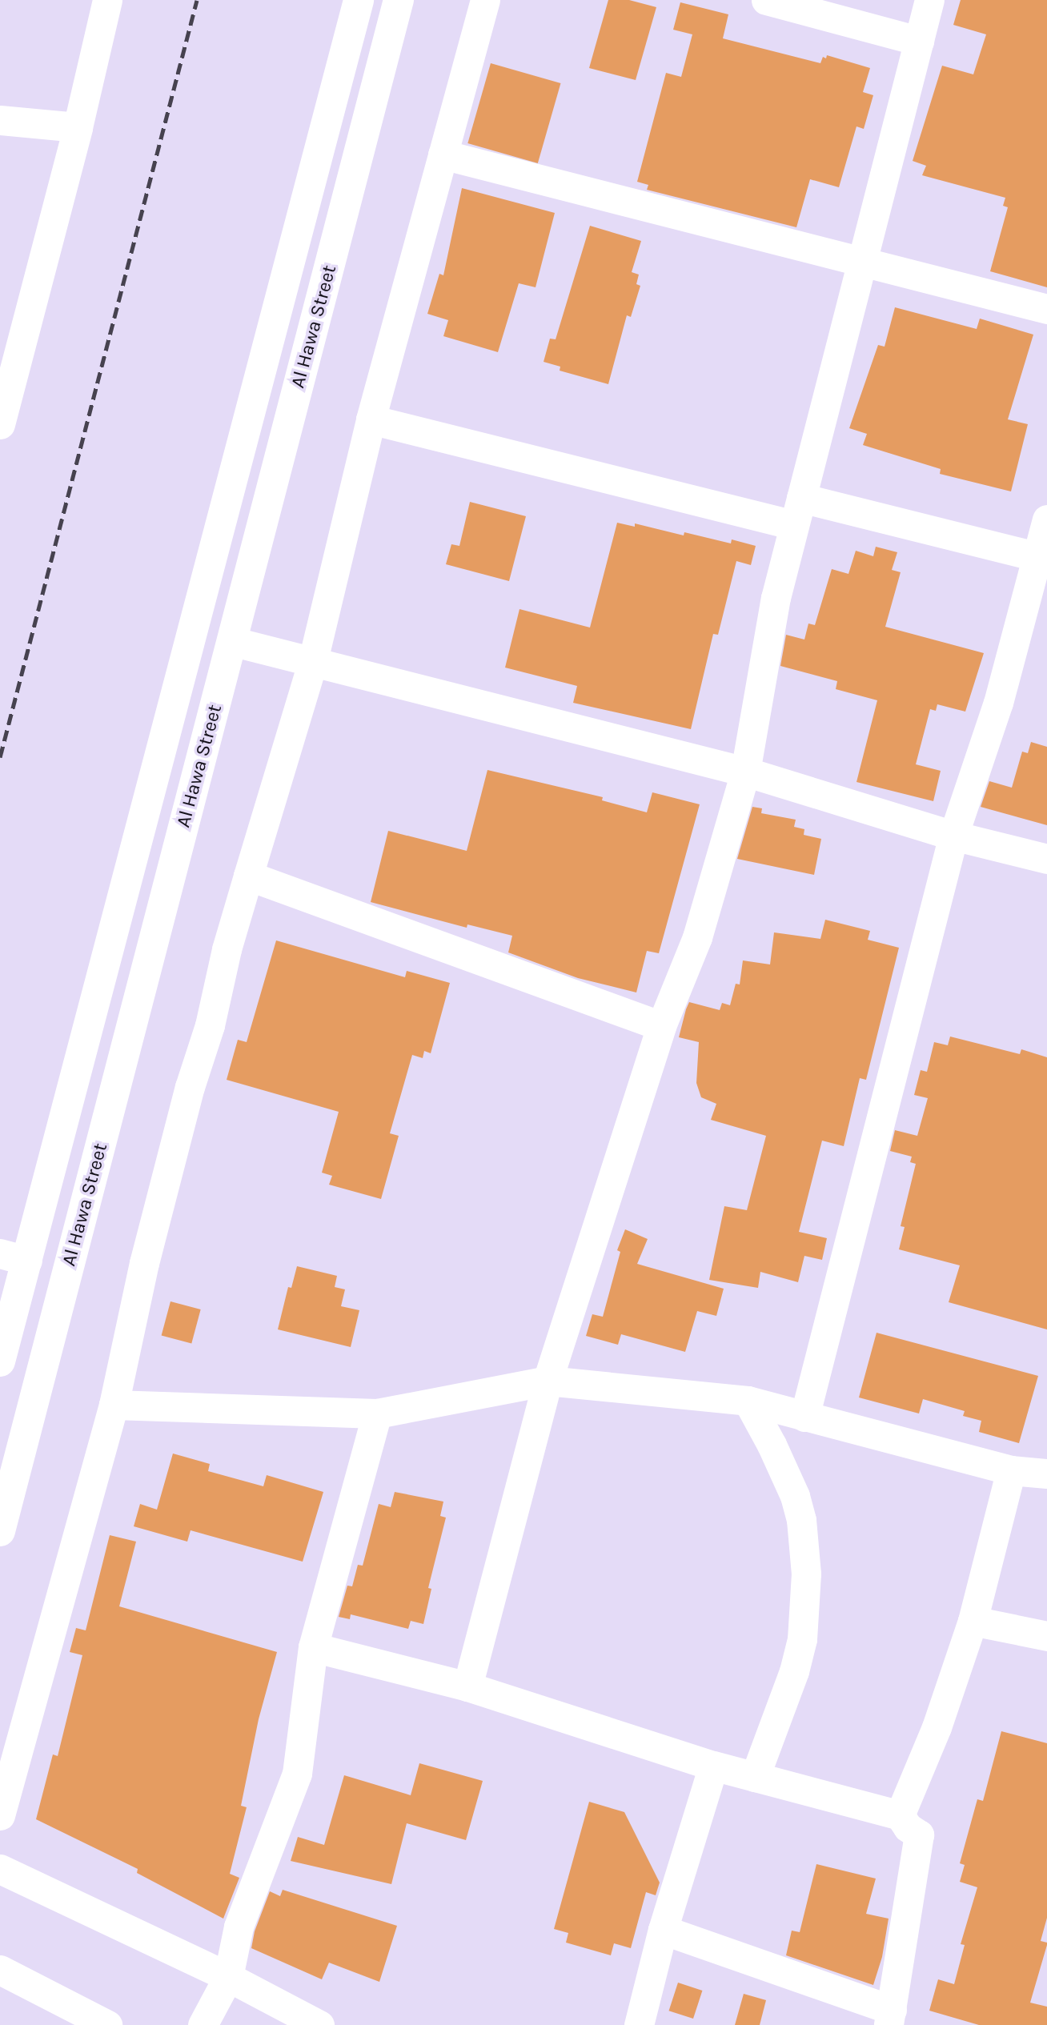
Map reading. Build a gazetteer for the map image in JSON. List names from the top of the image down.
{
  "streets": {
    "highway": ["Al Hawa Street"]
  }
}
